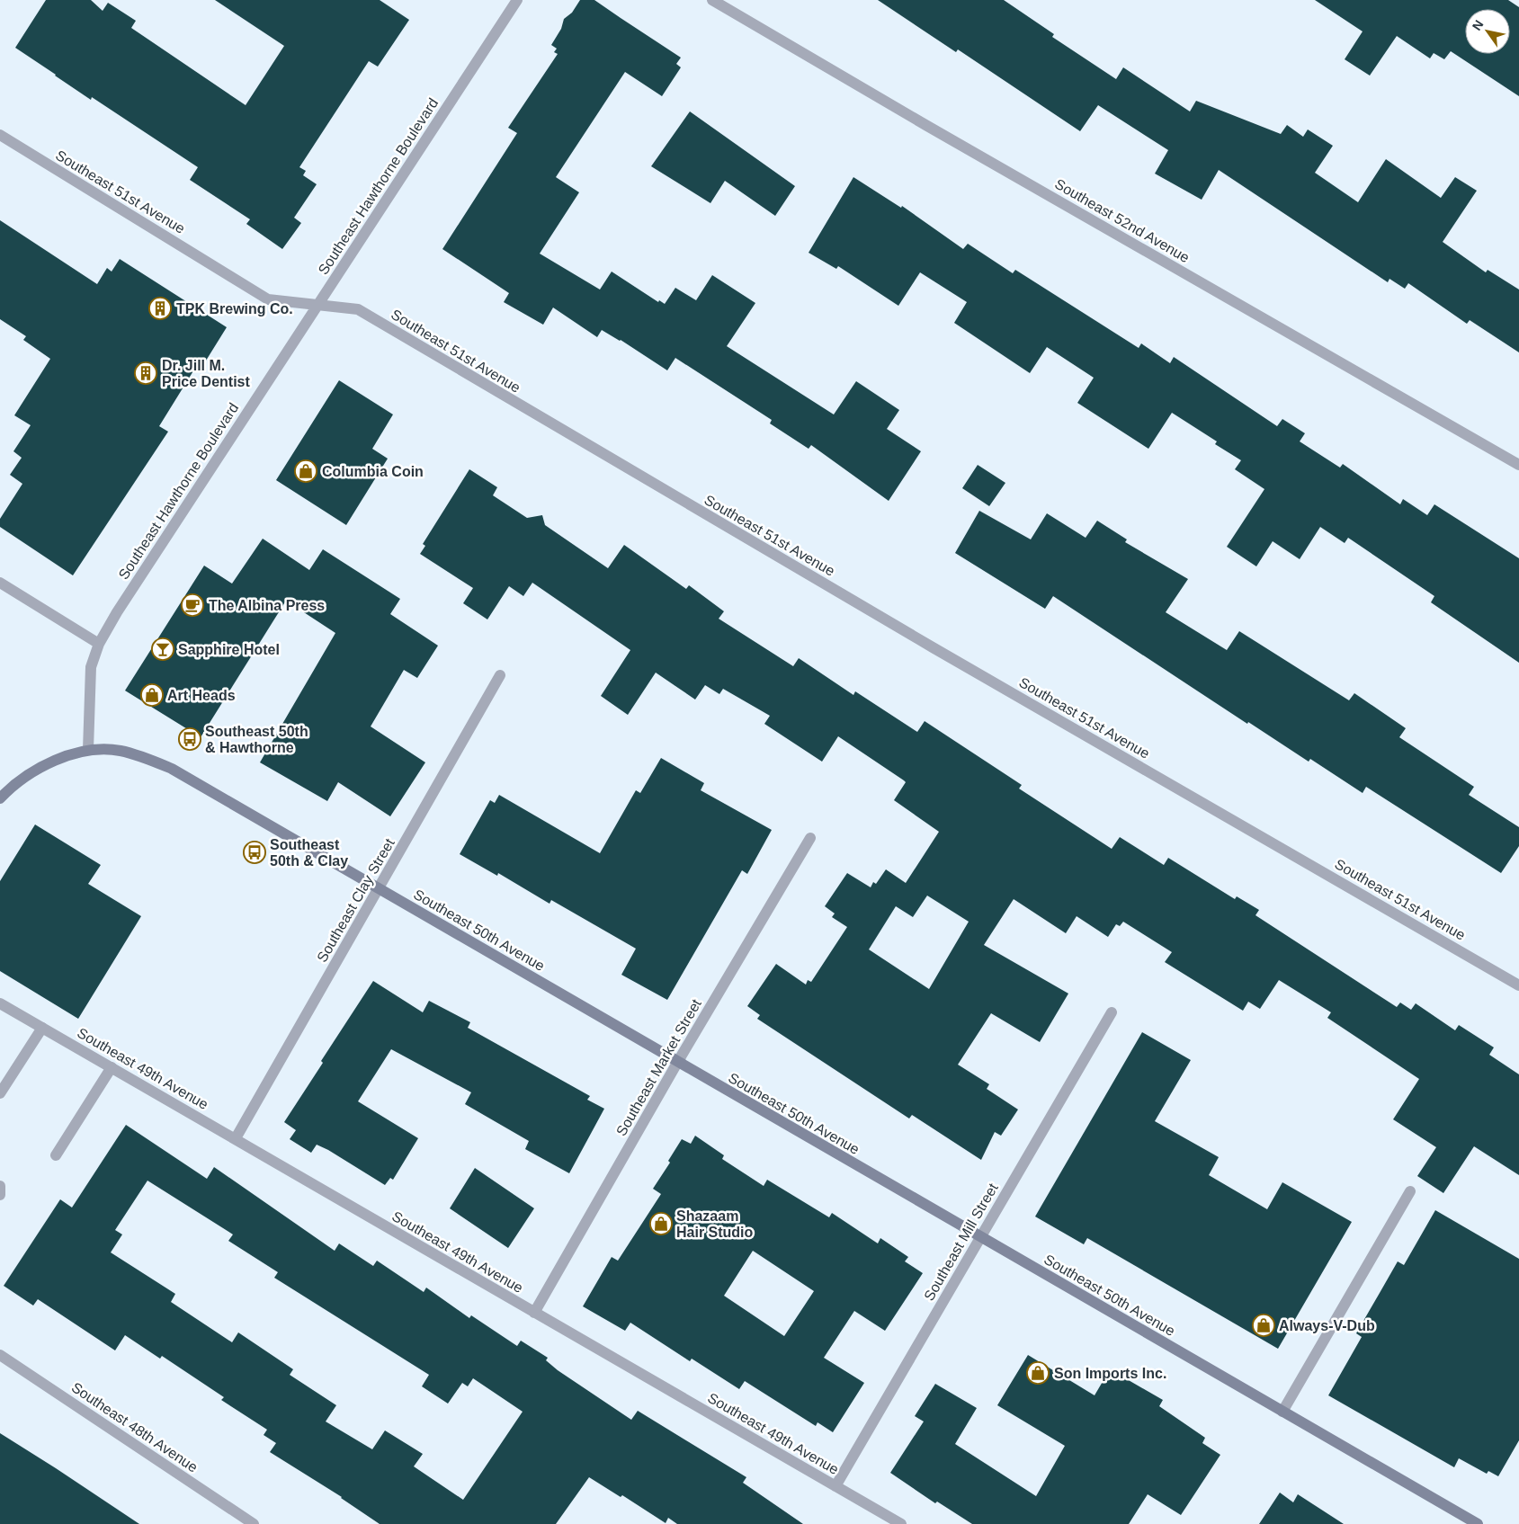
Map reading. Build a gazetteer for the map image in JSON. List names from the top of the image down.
{
  "streets": {
    "main road": ["Southeast 50th Avenue"],
    "street": [
      "Southeast Hawthorne Boulevard",
      "Southeast 51st Avenue",
      "Southeast 52nd Avenue",
      "Southeast Clay Street",
      "Southeast Market Street",
      "Southeast 49th Avenue",
      "Southeast Mill Street",
      "Southeast 48th Avenue"
    ]
  },
  "crossings": [
    ["Southeast Hawthorne Boulevard", "Southeast 51st Avenue"],
    ["Southeast Hawthorne Boulevard", "Southeast 50th Avenue"],
    ["Southeast Clay Street", "Southeast 50th Avenue"],
    ["Southeast Clay Street", "Southeast 49th Avenue"],
    ["Southeast 50th Avenue", "Southeast Market Street"],
    ["Southeast 50th Avenue", "Southeast Mill Street"],
    ["Southeast Market Street", "Southeast 49th Avenue"],
    ["Southeast 49th Avenue", "Southeast Mill Street"]
  ],
  "places": {
    "building": ["TPK Brewing Co.", "Dr. Jill M. Price Dentist"],
    "shop": [
      "Columbia Coin",
      "Art Heads",
      "Shazaam Hair Studio",
      "Always-V-Dub",
      "Son Imports Inc."
    ],
    "cafe": ["The Albina Press"],
    "bar": ["Sapphire Hotel"],
    "bus stop": ["Southeast 50th & Hawthorne", "Southeast 50th & Clay"]
  },
  "north": "top left"
}
